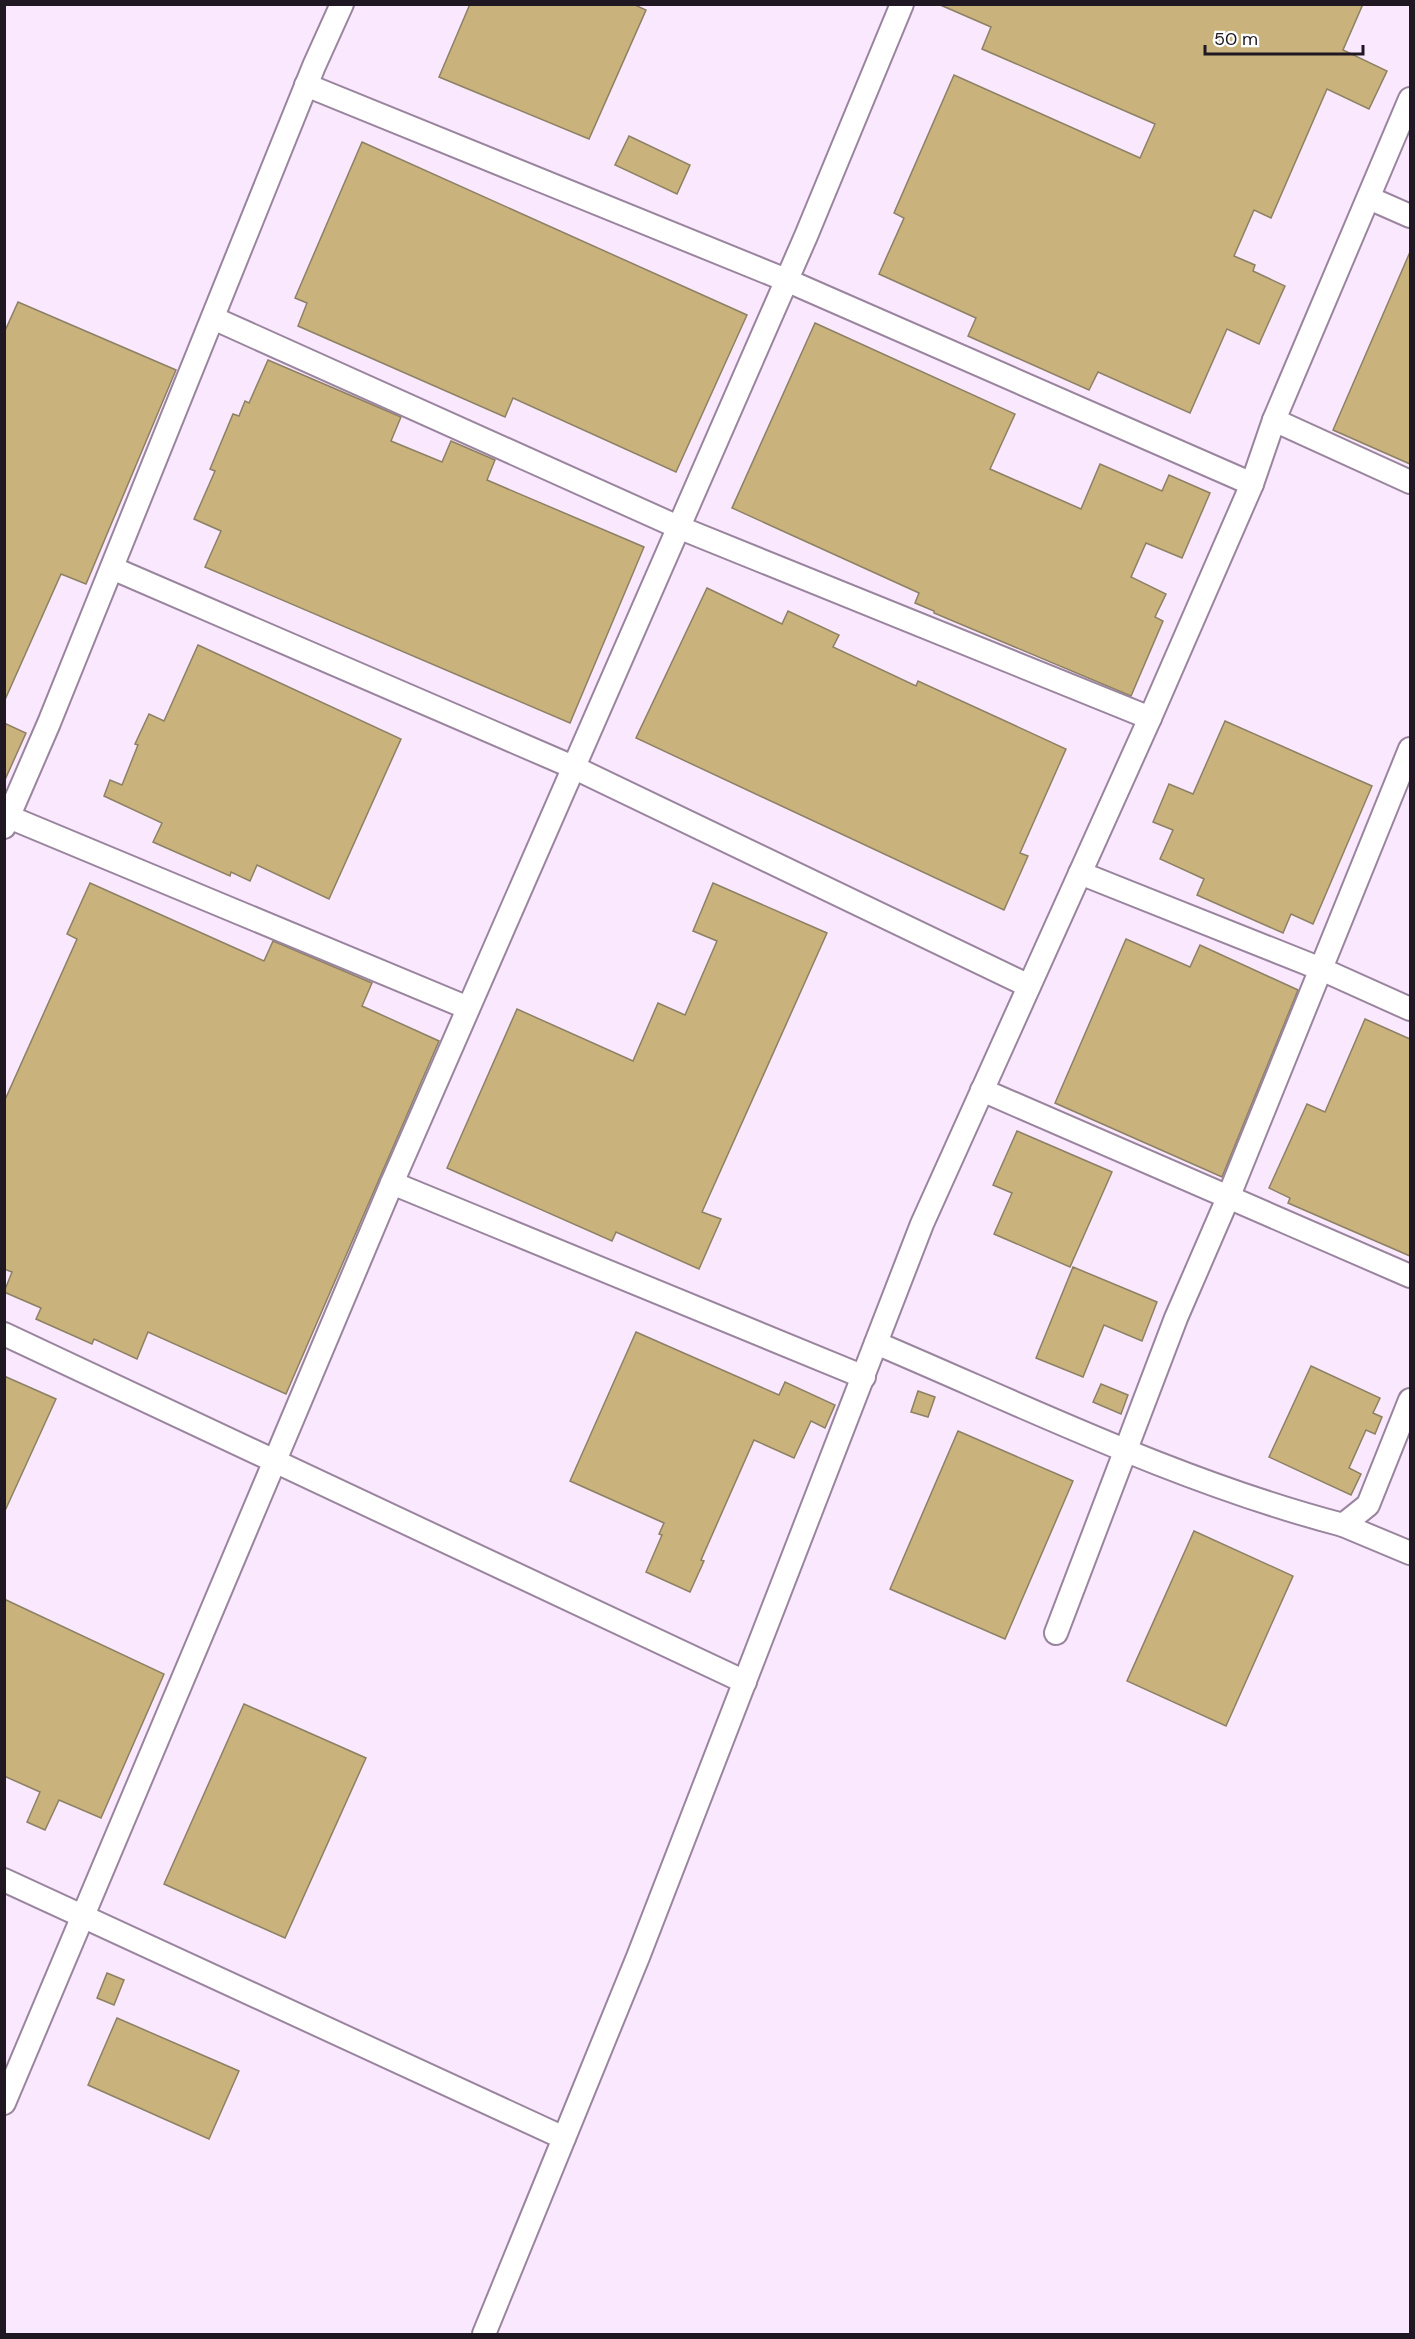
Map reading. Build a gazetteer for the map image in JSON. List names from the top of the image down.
{
  "scale_bar": "50 m"
}
